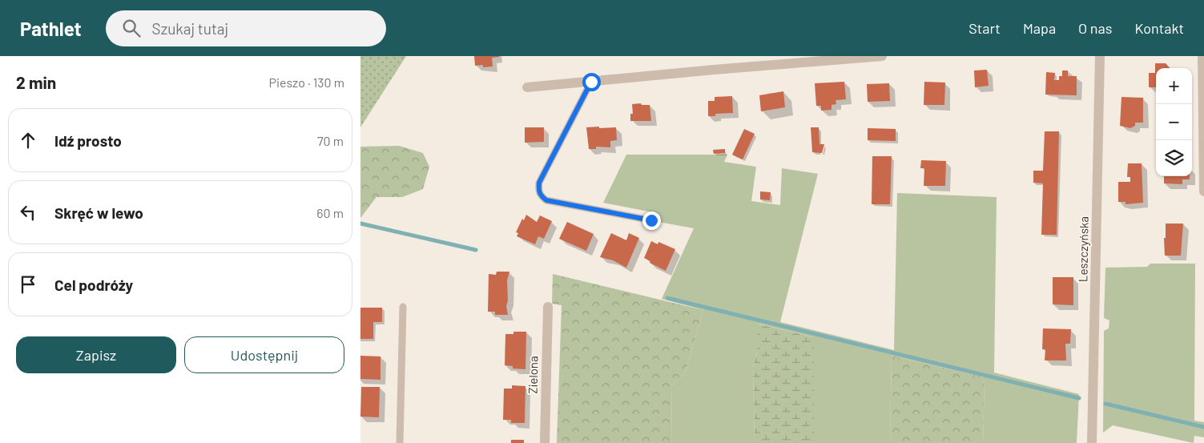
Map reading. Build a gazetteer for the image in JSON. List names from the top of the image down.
{
  "streets": {
    "street": ["Leszczyńska", "Zielona"]
  },
  "page": {
    "header": "Pathlet",
    "search": "Szukaj tutaj",
    "nav": [
      "Start",
      "Mapa",
      "O nas",
      "Kontakt"
    ],
    "heading": ["2 min", "Pieszo · 130 m"],
    "map_buttons": ["+", "−"],
    "list": [
      ["Idź prosto", "70 m"],
      ["Skręć w lewo", "60 m"],
      "Cel podróży"
    ],
    "buttons": ["Zapisz", "Udostępnij"]
  }
}
